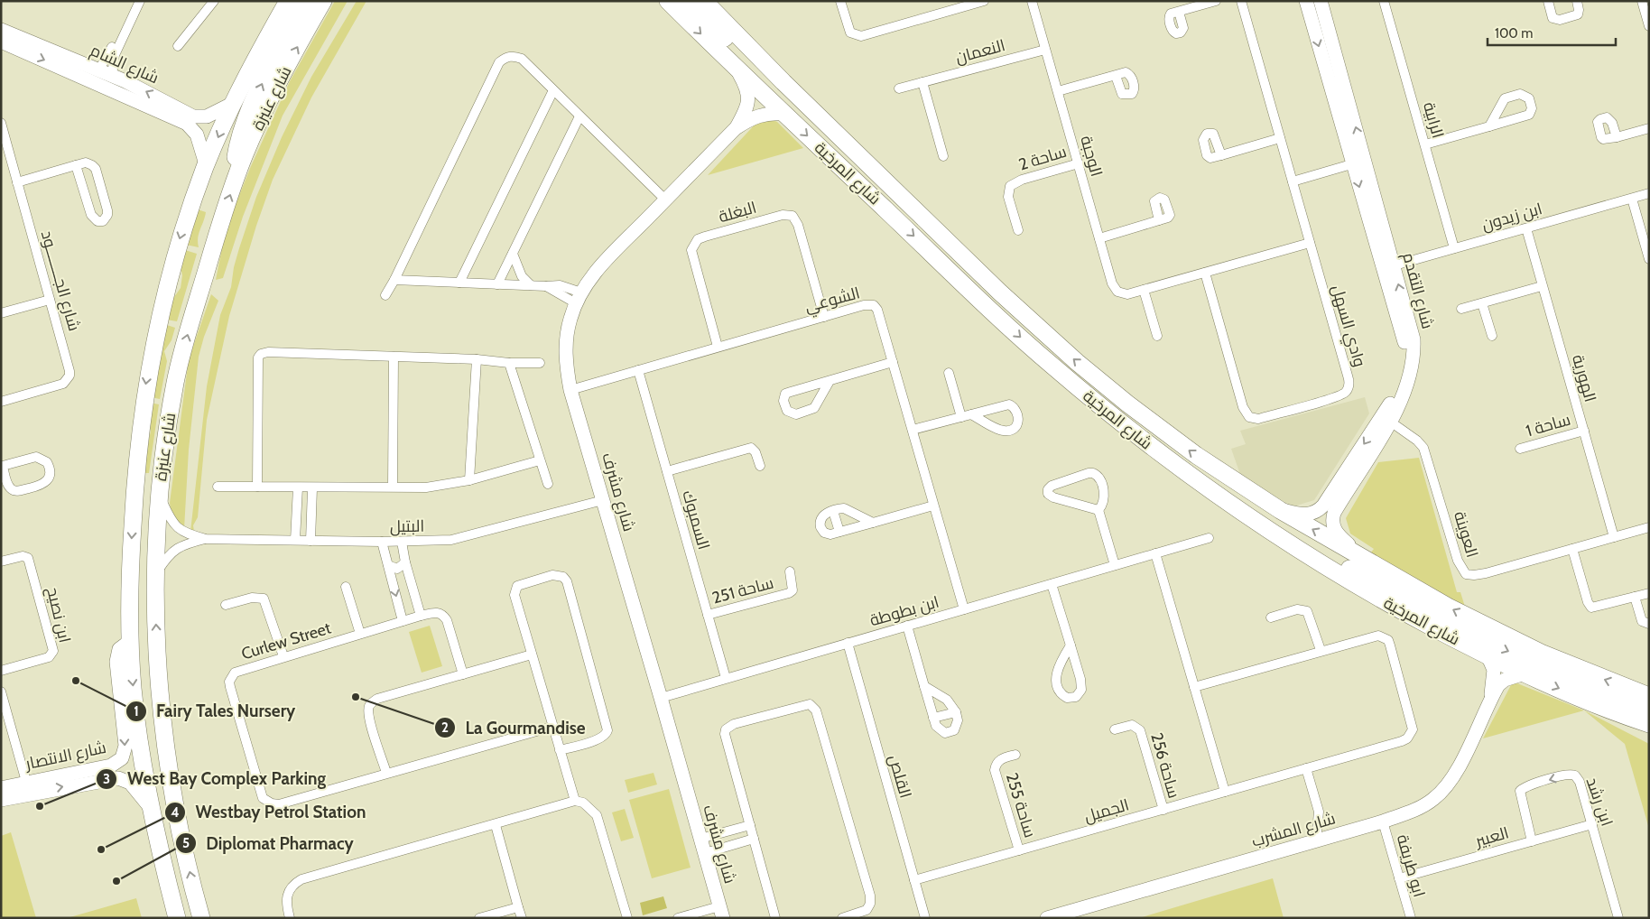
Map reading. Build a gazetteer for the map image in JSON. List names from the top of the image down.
{
  "streets": {
    "highway": ["شارع عنيزة", "شارع المرخية"],
    "street": [
      "النعمان",
      "شارع الشام",
      "الرابية",
      "الوجبة",
      "ساحة 2",
      "البغلة",
      "ابن زيدون",
      "شارع الجــــــــود",
      "شارع التقدم",
      "الشوعي",
      "وادي السهل",
      "الهورية",
      "ساحة 1",
      "شارع مشرف",
      "السمبوك",
      "البتيل",
      "العوينة",
      "ساحة 251",
      "ابن بطوطة",
      "ابن نصيح",
      "Curlew Street",
      "شارع الانتصار",
      "ساحة 256",
      "القلص",
      "ابن رشد",
      "ساحة 255",
      "الجميل",
      "شارع المشرب",
      "العبير",
      "ابو طريفة"
    ]
  },
  "crossings": [
    ["النعمان", "الوجبة"],
    ["شارع عنيزة", "البتيل"],
    ["شارع عنيزة", "شارع الانتصار"],
    ["الرابية", "ابن زيدون"],
    ["الوجبة", "ساحة 2"],
    ["الوجبة", "وادي السهل"],
    ["شارع المرخية", "شارع التقدم"],
    ["شارع المرخية", "شارع مشرف"],
    ["شارع المرخية", "شارع المشرب"],
    ["البغلة", "الشوعي"],
    ["ابن زيدون", "شارع التقدم"],
    ["ابن زيدون", "الهورية"],
    ["شارع التقدم", "العوينة"],
    ["الشوعي", "شارع مشرف"],
    ["الشوعي", "السمبوك"],
    ["الشوعي", "ابن بطوطة"],
    ["الهورية", "ساحة 1"],
    ["الهورية", "العوينة"],
    ["شارع مشرف", "البتيل"],
    ["شارع مشرف", "ابن بطوطة"],
    ["السمبوك", "ساحة 251"],
    ["السمبوك", "ابن بطوطة"],
    ["ابن بطوطة", "القلص"],
    ["ساحة 256", "الجميل"],
    ["القلص", "الجميل"],
    ["ابن رشد", "العبير"],
    ["ساحة 255", "الجميل"],
    ["شارع المشرب", "ابو طريفة"],
    ["العبير", "ابو طريفة"]
  ],
  "places": [
    "Fairy Tales Nursery",
    "La Gourmandise",
    "West Bay Complex Parking",
    "Westbay Petrol Station",
    "Diplomat Pharmacy"
  ],
  "scale_bar": "100 m"
}
